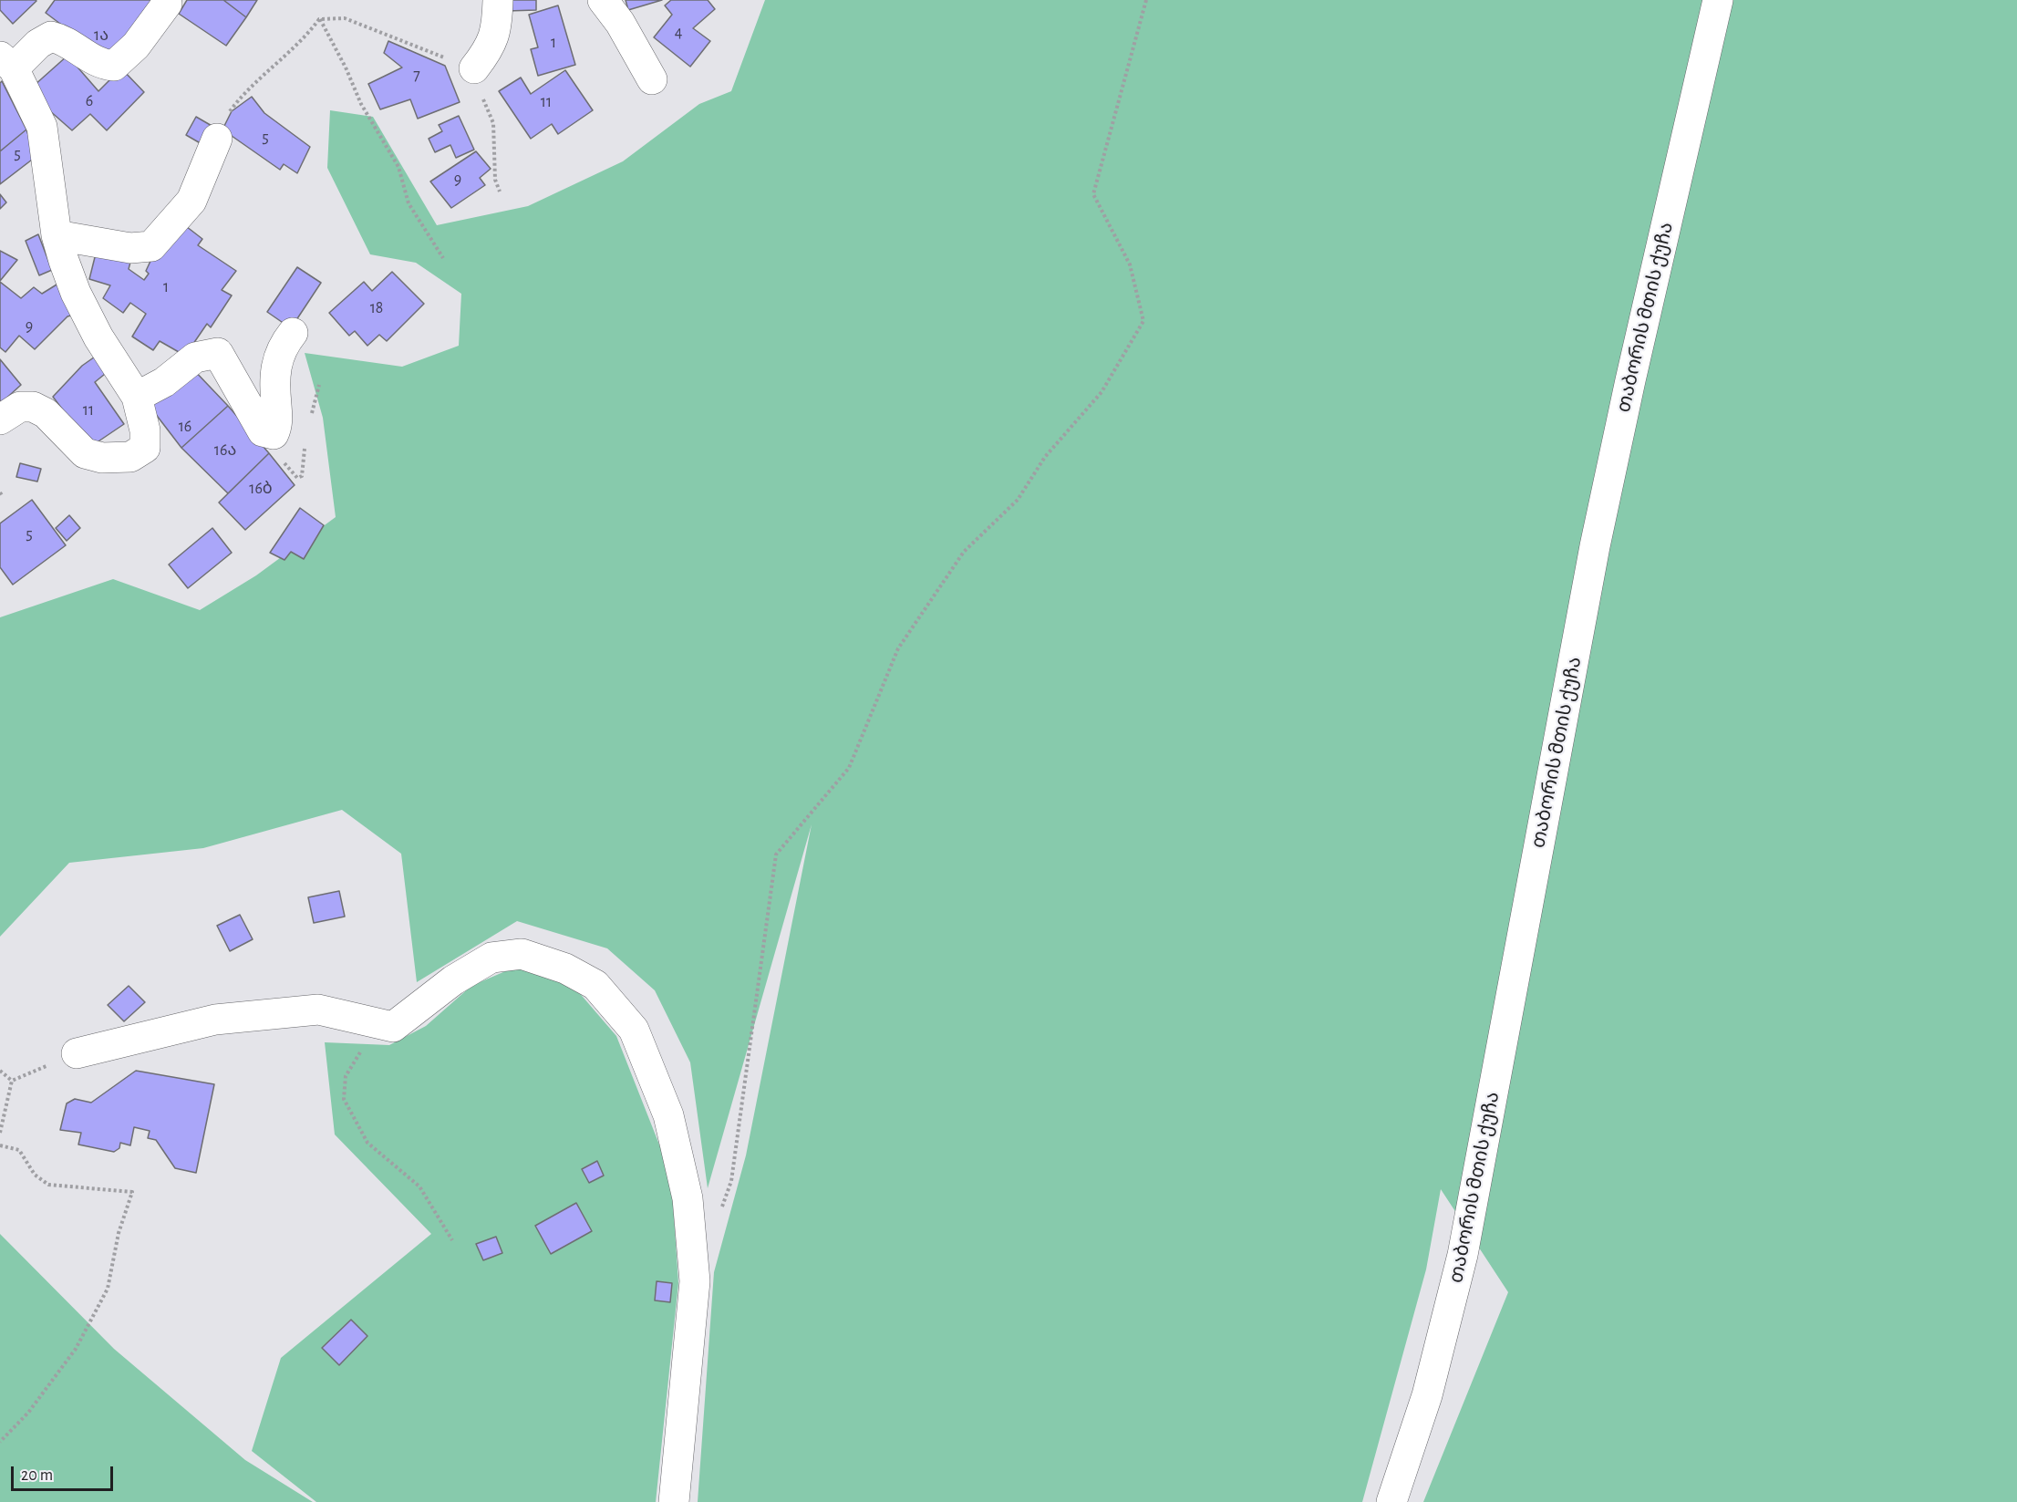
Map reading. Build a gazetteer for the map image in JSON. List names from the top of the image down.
{
  "streets": {
    "main road": ["თაბორის მთის ქუჩა"]
  },
  "house_numbers": [
    "4",
    "1ა",
    "1",
    "7",
    "6",
    "11",
    "5",
    "5",
    "9",
    "1",
    "18",
    "9",
    "11",
    "16",
    "16ა",
    "16ბ",
    "5"
  ],
  "scale_bar": "20 m"
}
